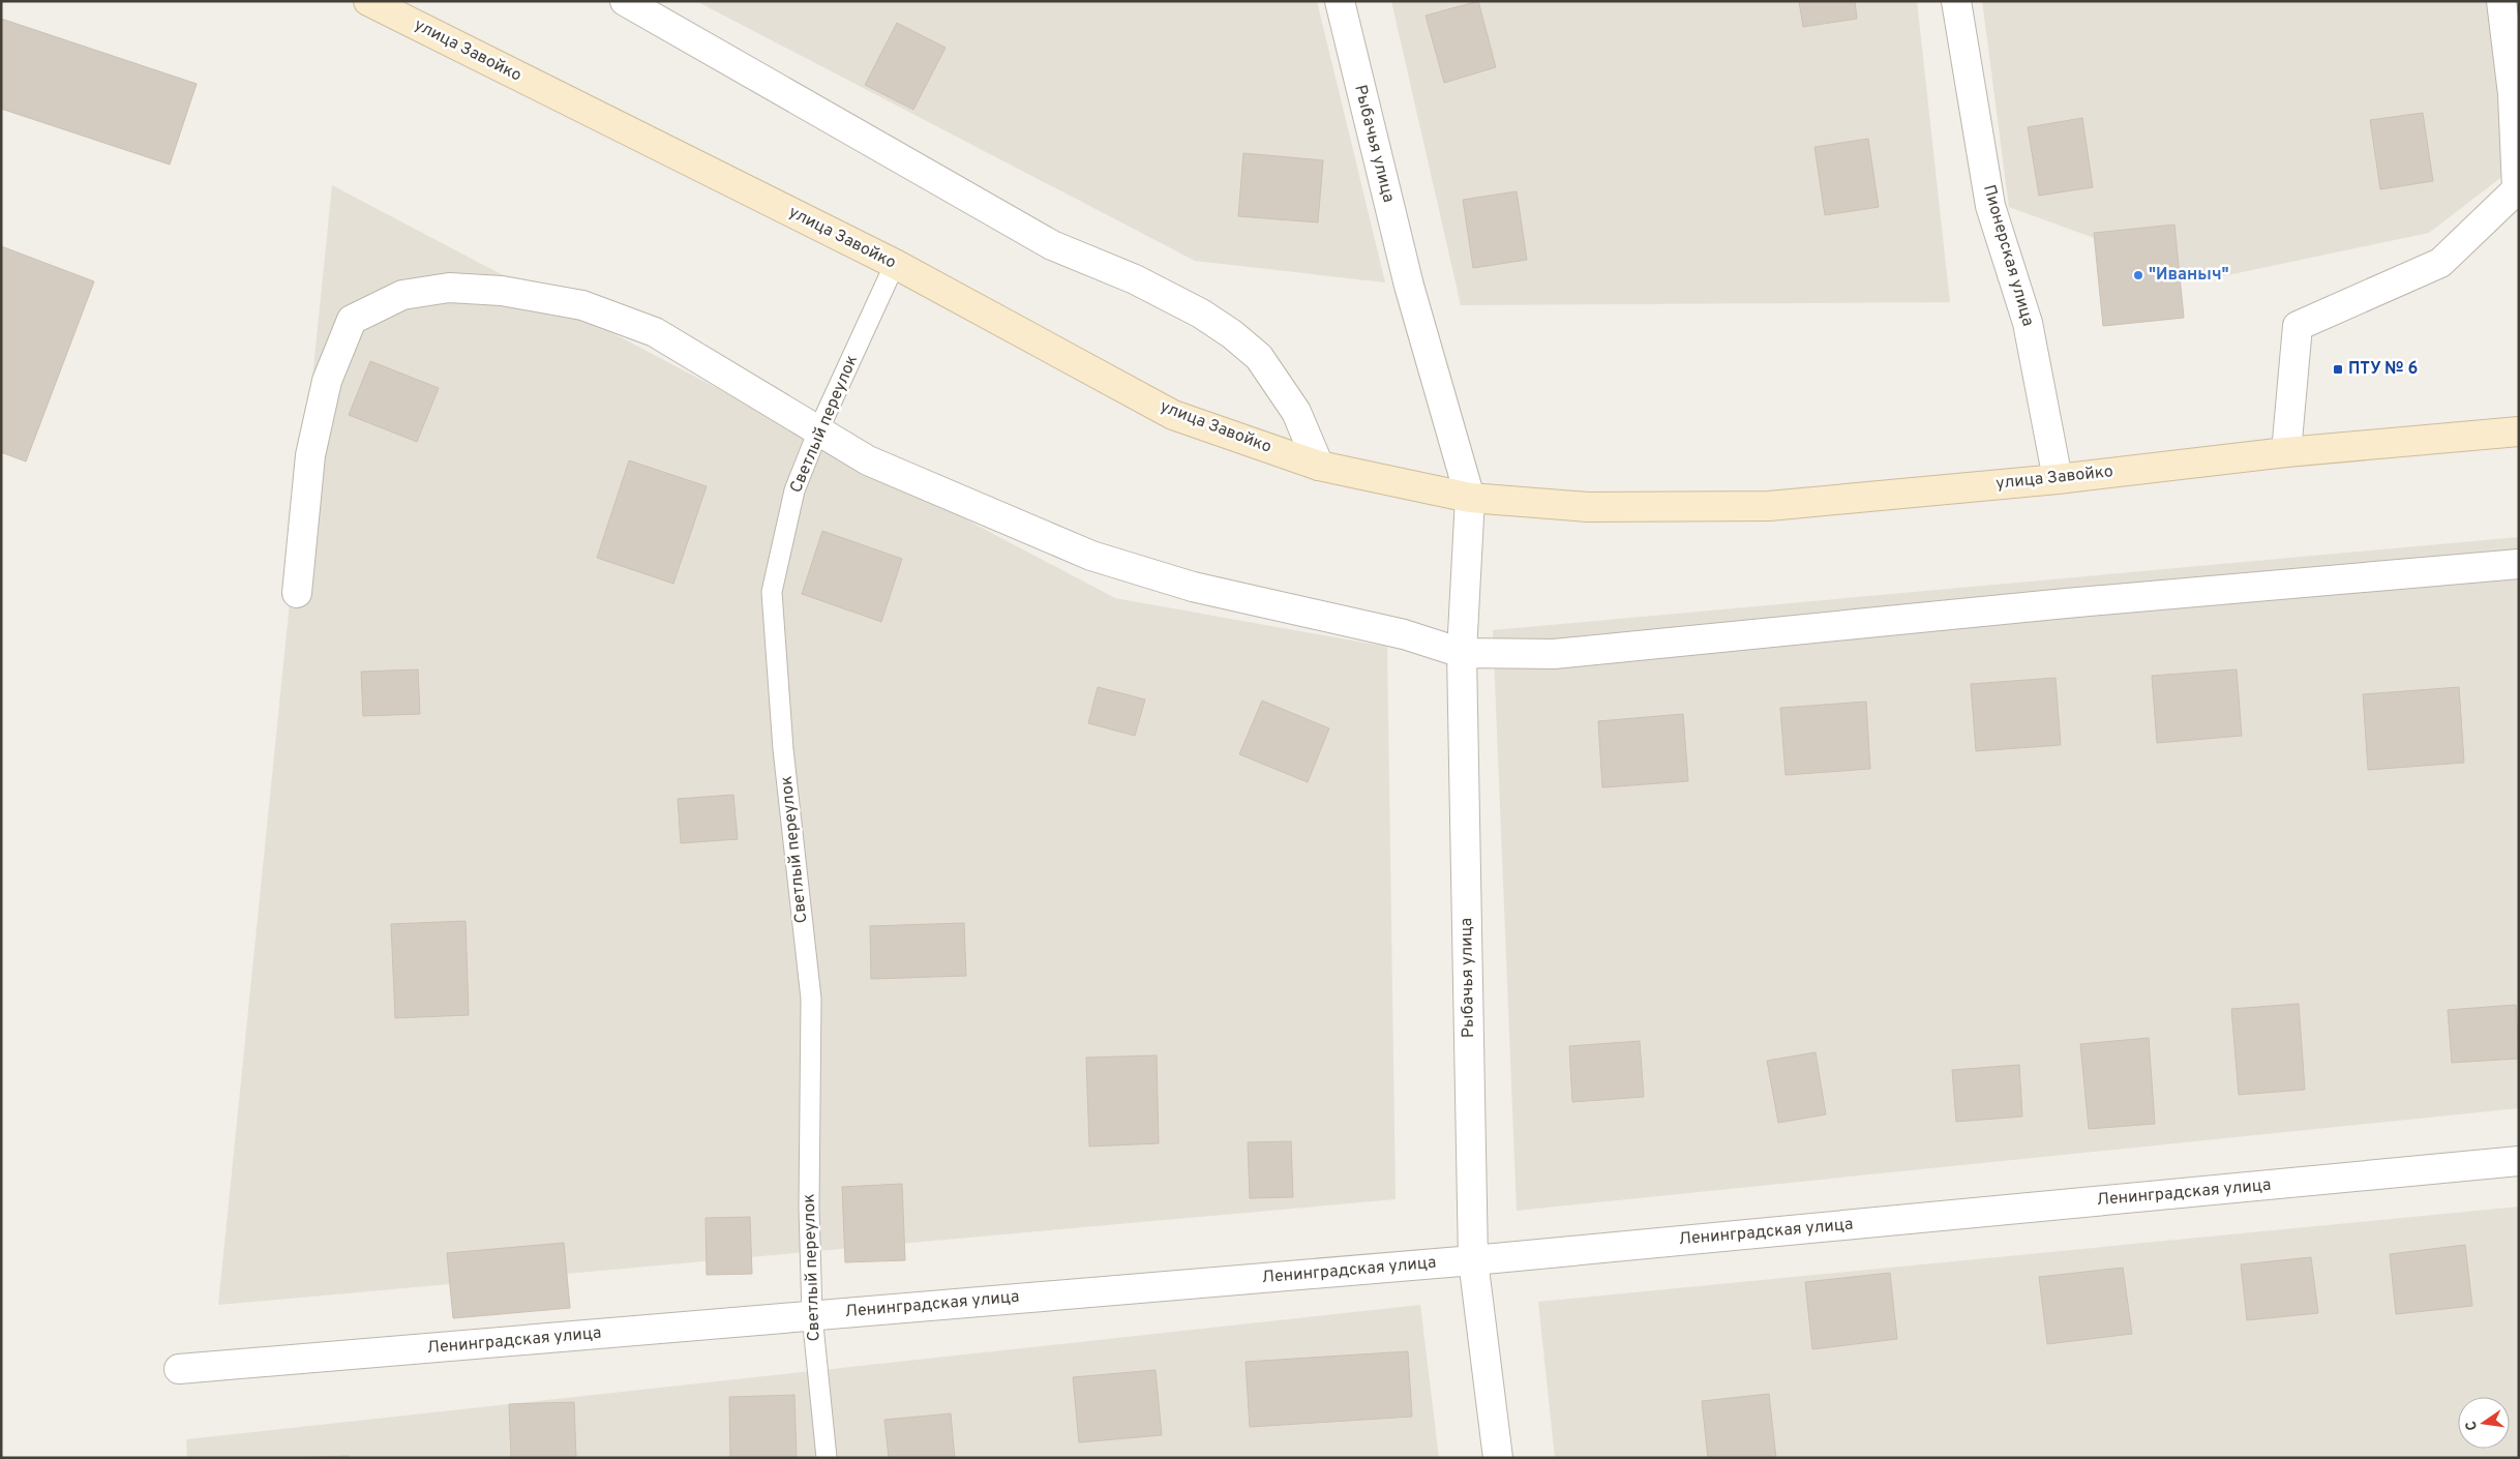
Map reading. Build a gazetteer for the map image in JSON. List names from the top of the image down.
{
  "streets": {
    "main road": ["улица Завойко"],
    "street": ["Рыбачья улица", "Пионерская улица", "Ленинградская улица"],
    "lane": ["Светлый переулок"]
  },
  "crossings": [
    ["улица Завойко", "Рыбачья улица"],
    ["улица Завойко", "Пионерская улица"],
    ["улица Завойко", "Светлый переулок"],
    ["Рыбачья улица", "Ленинградская улица"],
    ["Светлый переулок", "Ленинградская улица"]
  ],
  "places": {
    "other": ["\"Иваныч\""],
    "transit": ["ПТУ № 6"]
  },
  "north": "left"
}
